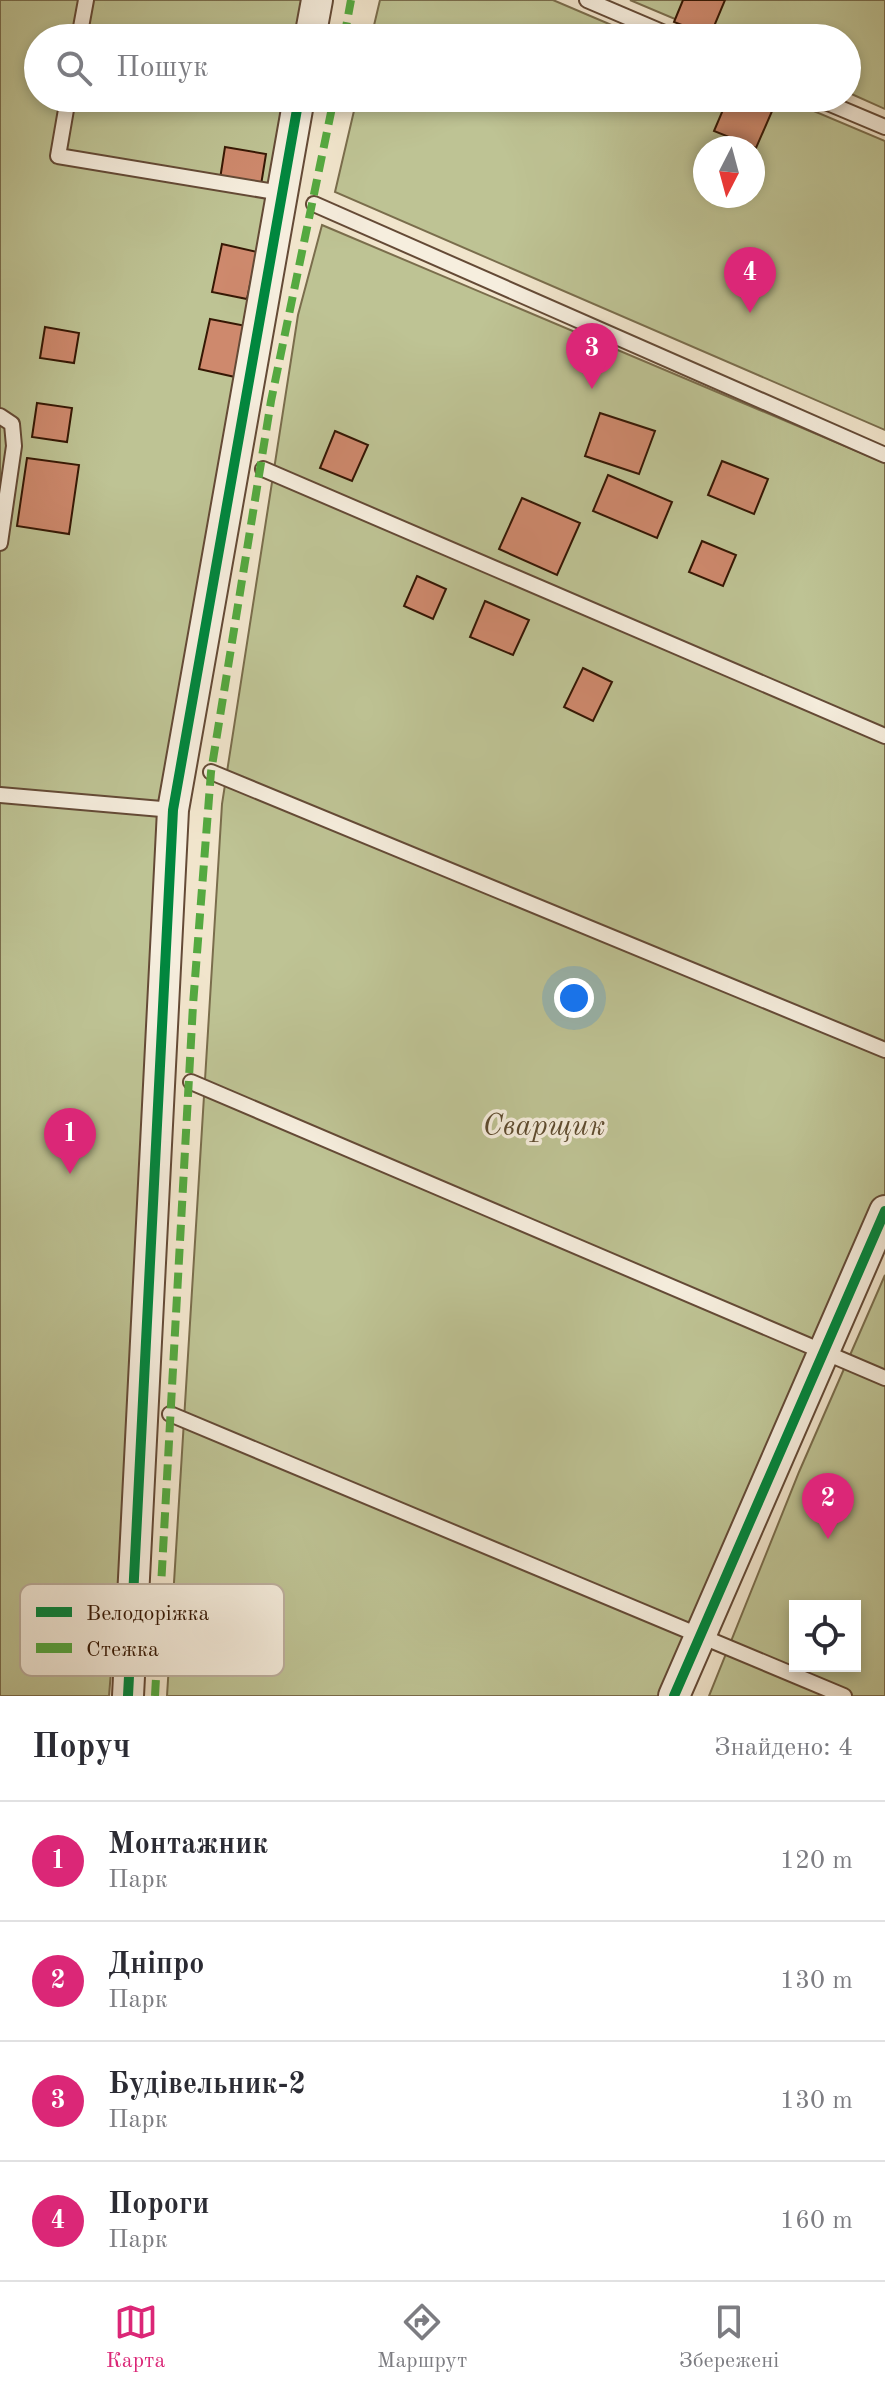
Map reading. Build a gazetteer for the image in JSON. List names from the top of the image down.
{
  "parks": ["Сварщик"],
  "legend": ["Велодоріжка", "Стежка"],
  "north": "bottom",
  "page": {
    "search": "Пошук",
    "pins": [
      "4",
      "3",
      "1",
      "2"
    ],
    "heading": ["Поруч", "Знайдено: 4"],
    "list": [
      {
        "mark": "1",
        "name": "Монтажник",
        "note": "Парк",
        "value": "120 m"
      },
      {
        "mark": "2",
        "name": "Дніпро",
        "note": "Парк",
        "value": "130 m"
      },
      {
        "mark": "3",
        "name": "Будівельник-2",
        "note": "Парк",
        "value": "130 m"
      },
      {
        "mark": "4",
        "name": "Пороги",
        "note": "Парк",
        "value": "160 m"
      }
    ],
    "nav": ["Карта", "Маршрут", "Збережені"]
  }
}
